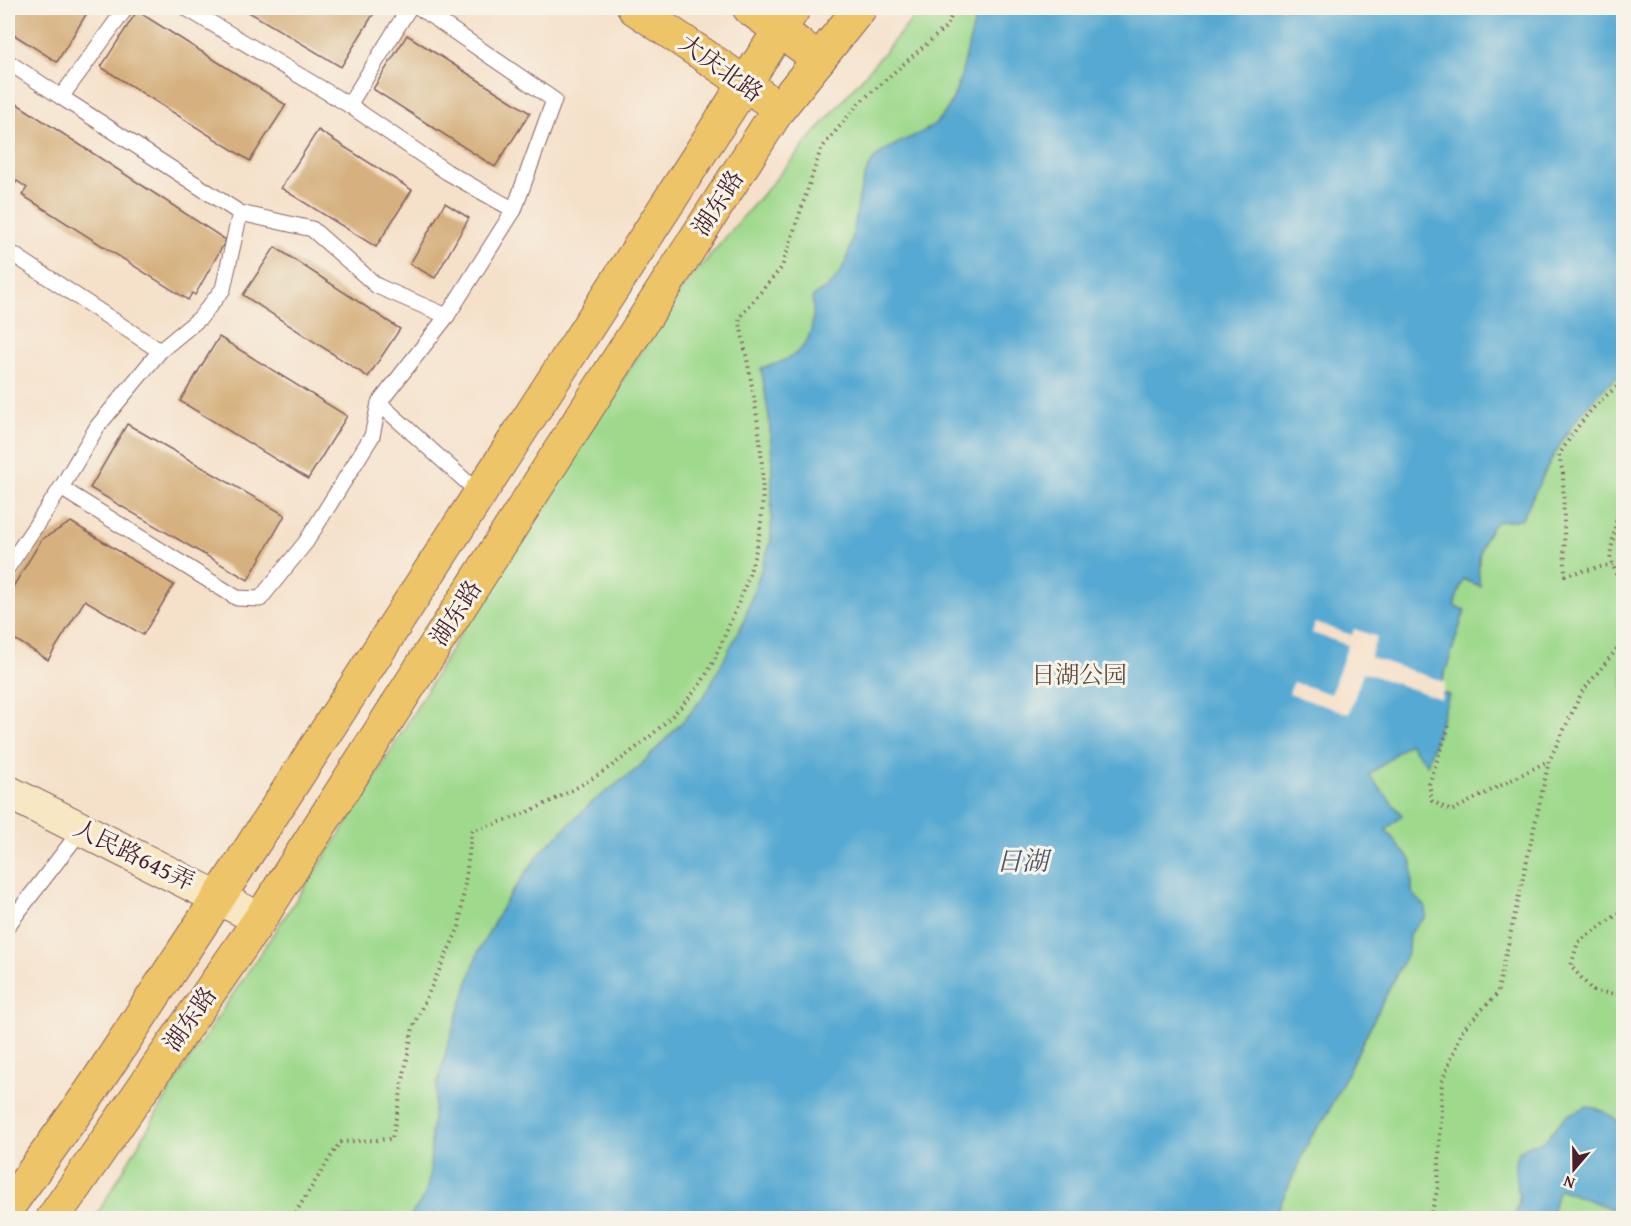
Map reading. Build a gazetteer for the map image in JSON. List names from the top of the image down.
{
  "streets": {
    "main road": ["大庆北路", "湖东路"],
    "street": ["人民路645弄"]
  },
  "crossings": [
    ["大庆北路", "湖东路"],
    ["湖东路", "人民路645弄"]
  ],
  "water": ["日湖"],
  "parks": ["日湖公园"],
  "north": "bottom"
}
